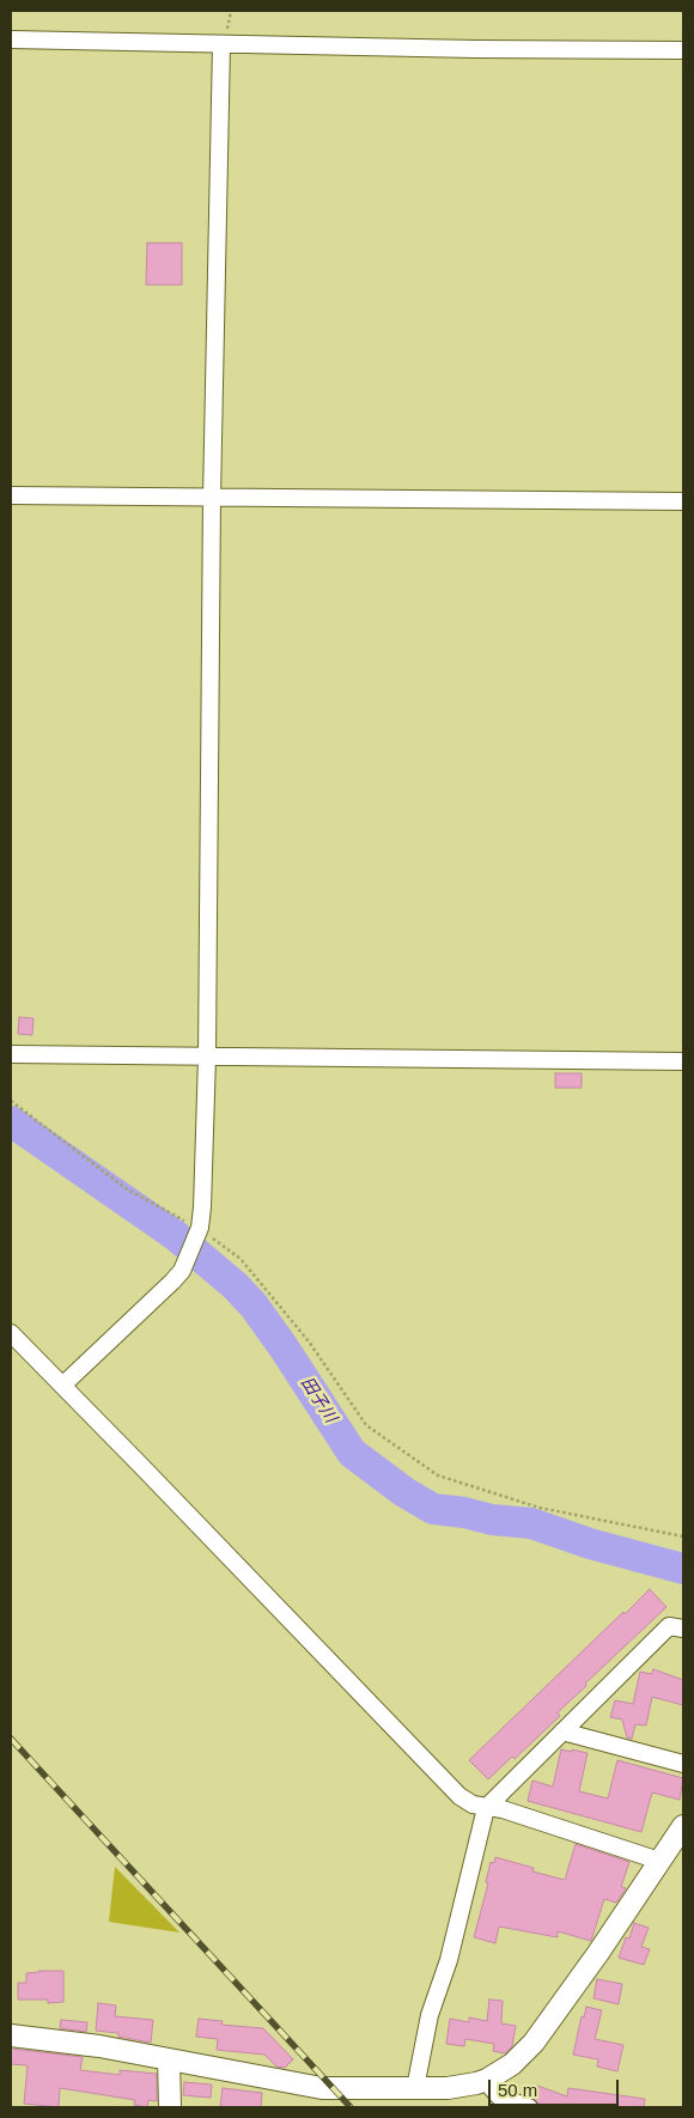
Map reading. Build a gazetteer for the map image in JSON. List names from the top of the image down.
{
  "water": ["田子川"],
  "scale_bar": "50 m"
}
